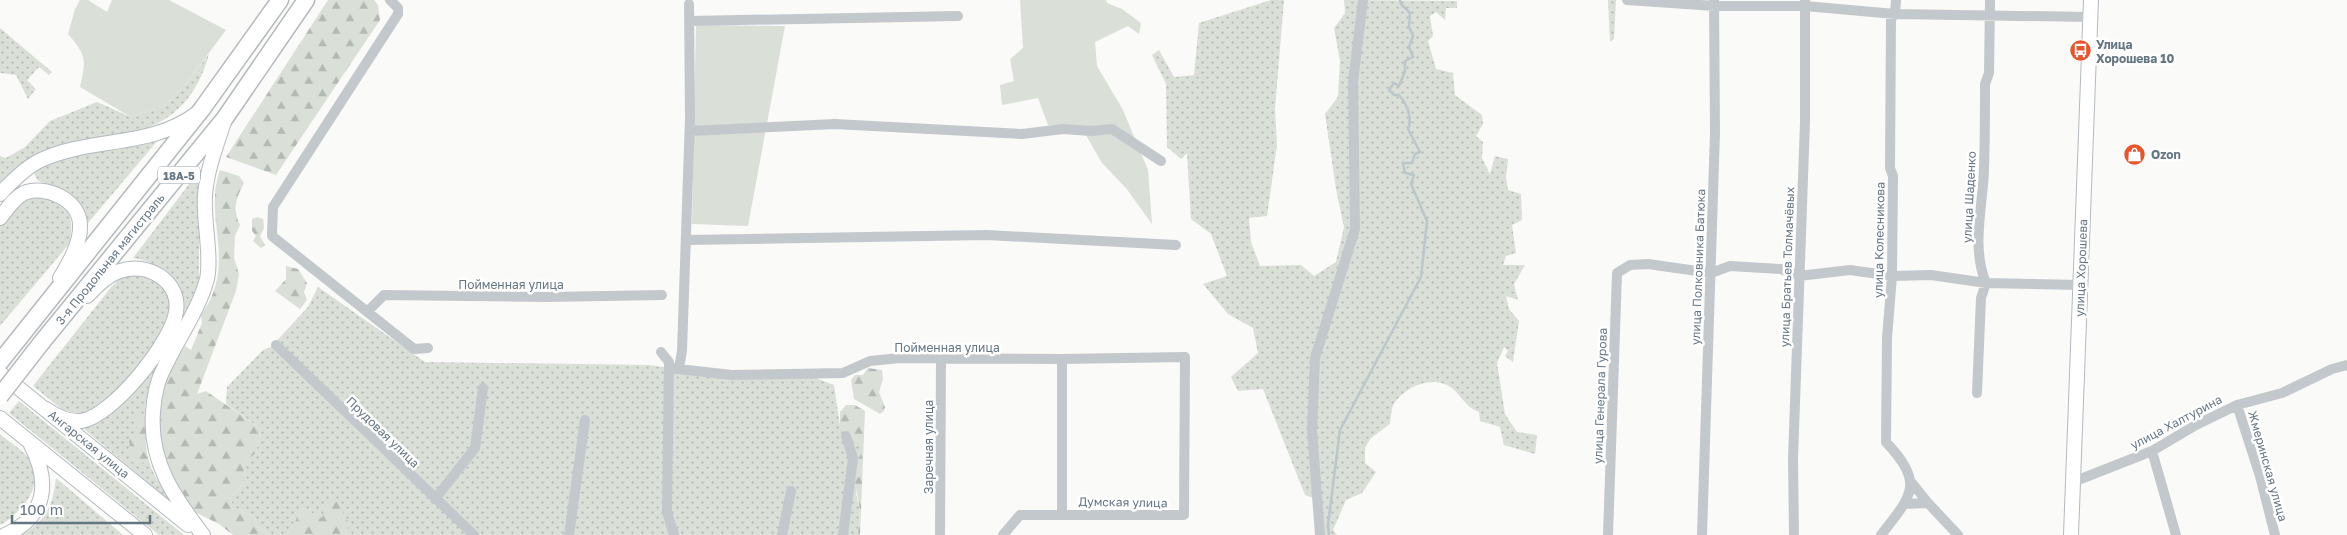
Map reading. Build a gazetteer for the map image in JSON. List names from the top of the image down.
{
  "streets": {
    "highway": ["18А-5", "3-я Продольная магистраль"],
    "main road": ["улица Хорошева", "Ангарская улица"],
    "street": [
      "улица Шаденко",
      "улица Колесникова",
      "улица Полковника Батюка",
      "улица Братьев Толмачёвых",
      "Пойменная улица",
      "улица Генерала Гурова",
      "улица Халтурина",
      "Прудовая улица",
      "Заречная улица",
      "Жмеринская улица",
      "Думская улица"
    ]
  },
  "crossings": [
    ["улица Полковника Батюка", "улица Генерала Гурова"],
    ["улица Хорошева", "улица Халтурина"],
    ["Пойменная улица", "Заречная улица"],
    ["Пойменная улица", "Думская улица"],
    ["улица Халтурина", "Жмеринская улица"]
  ],
  "places": {
    "bus stop": ["Улица Хорошева 10"],
    "shop": ["Ozon"]
  },
  "scale_bar": "100 m"
}
